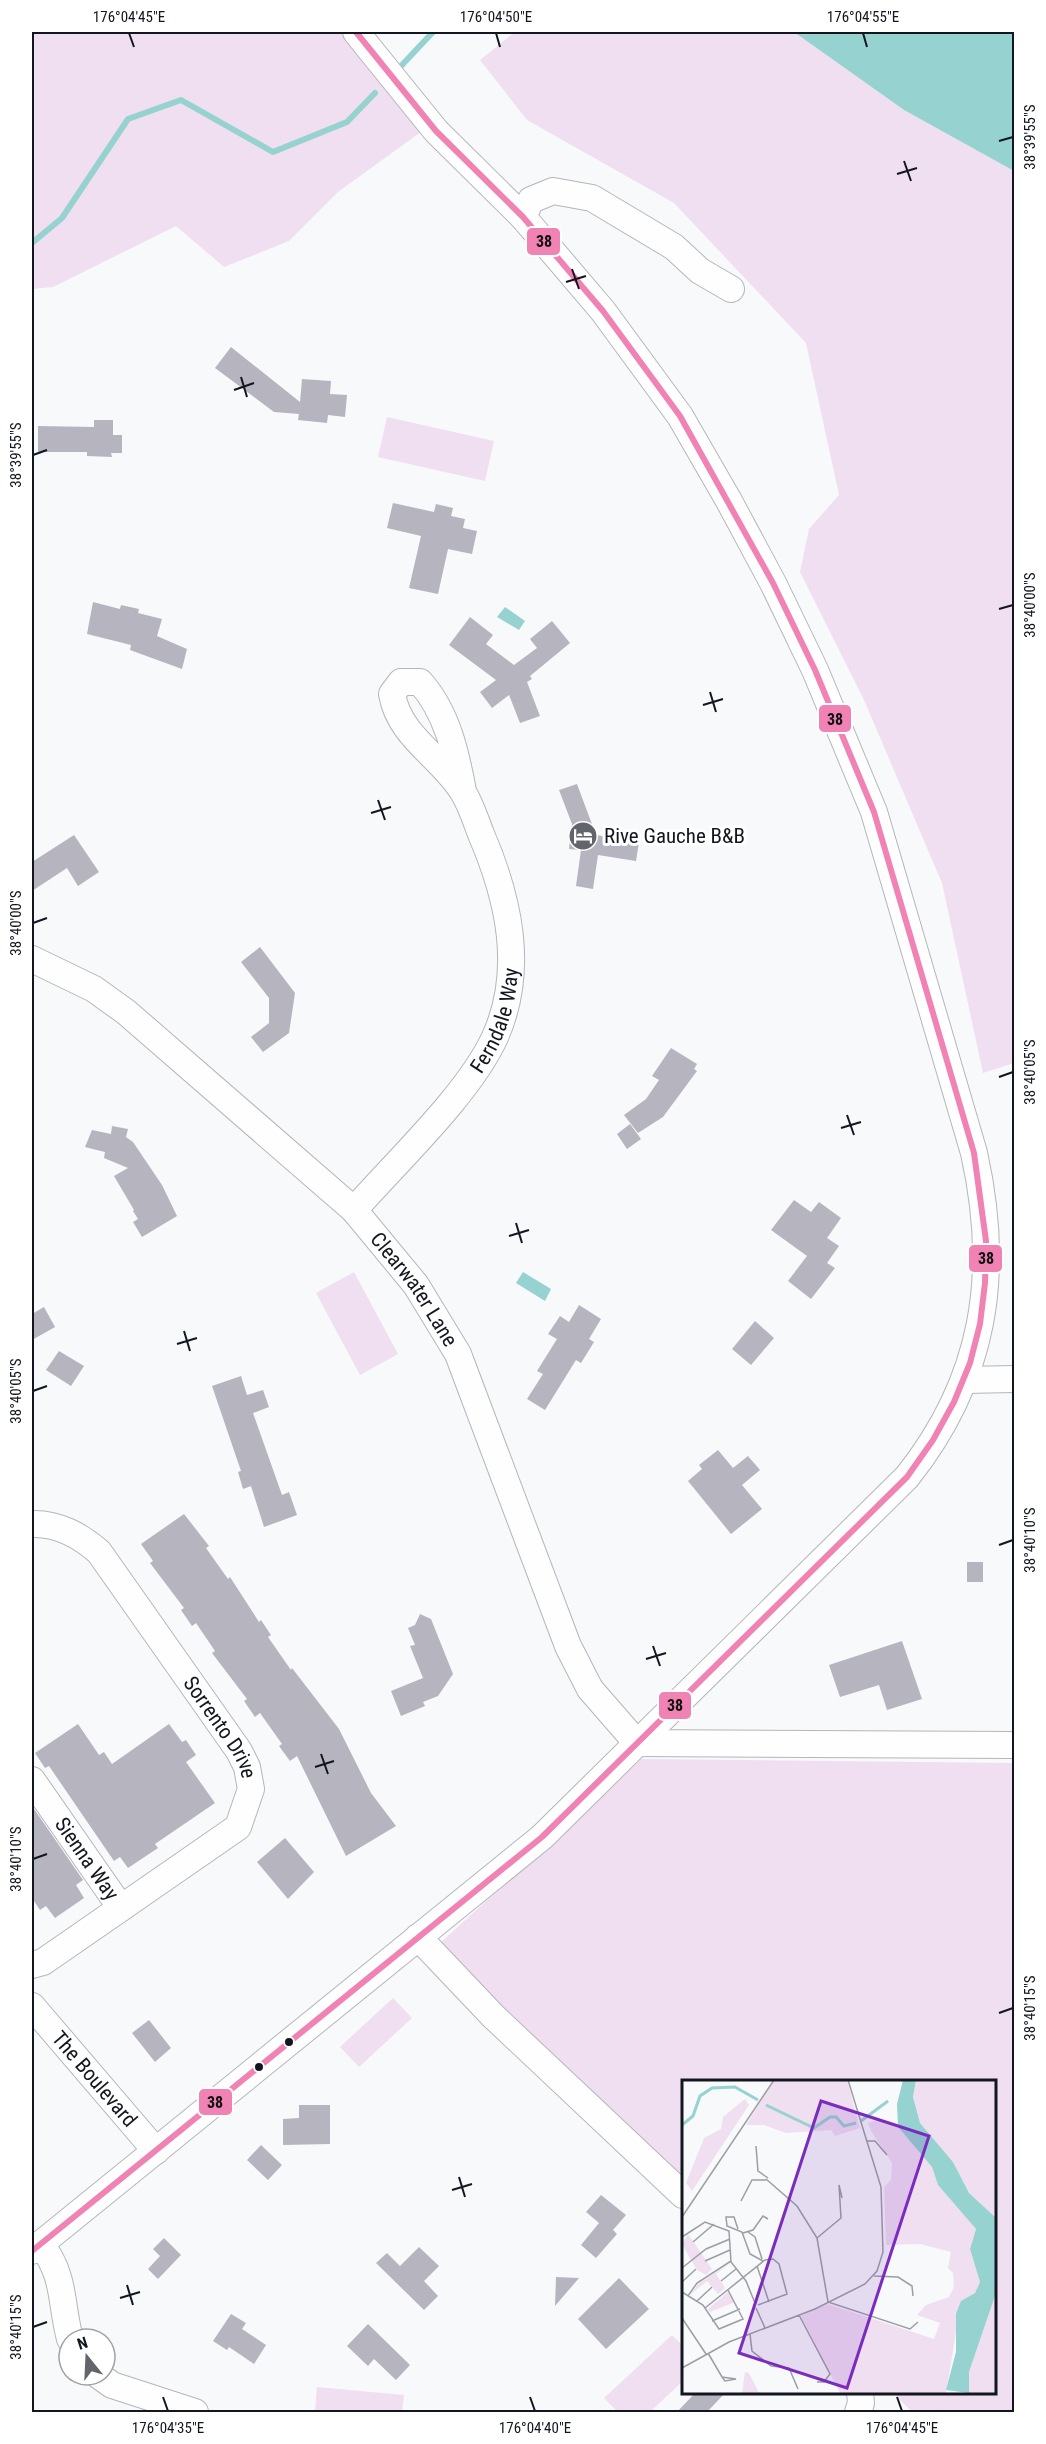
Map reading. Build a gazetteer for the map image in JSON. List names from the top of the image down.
{
  "streets": {
    "street": [
      "Ferndale Way",
      "Clearwater Lane",
      "Sorrento Drive",
      "Sienna Way",
      "The Boulevard"
    ]
  },
  "crossings": [
    ["Ferndale Way", "Clearwater Lane"],
    ["Sorrento Drive", "Sienna Way"]
  ],
  "places": {
    "hotel": ["Rive Gauche B&B"]
  },
  "lines": ["transit line 38"],
  "north": "top",
  "coordinates": [
    "176°04'45\"E",
    "176°04'50\"E",
    "176°04'55\"E",
    "38°39'55\"S",
    "38°40'00\"S",
    "38°40'05\"S",
    "38°40'10\"S",
    "38°40'15\"S",
    "176°04'35\"E",
    "176°04'40\"E"
  ]
}
